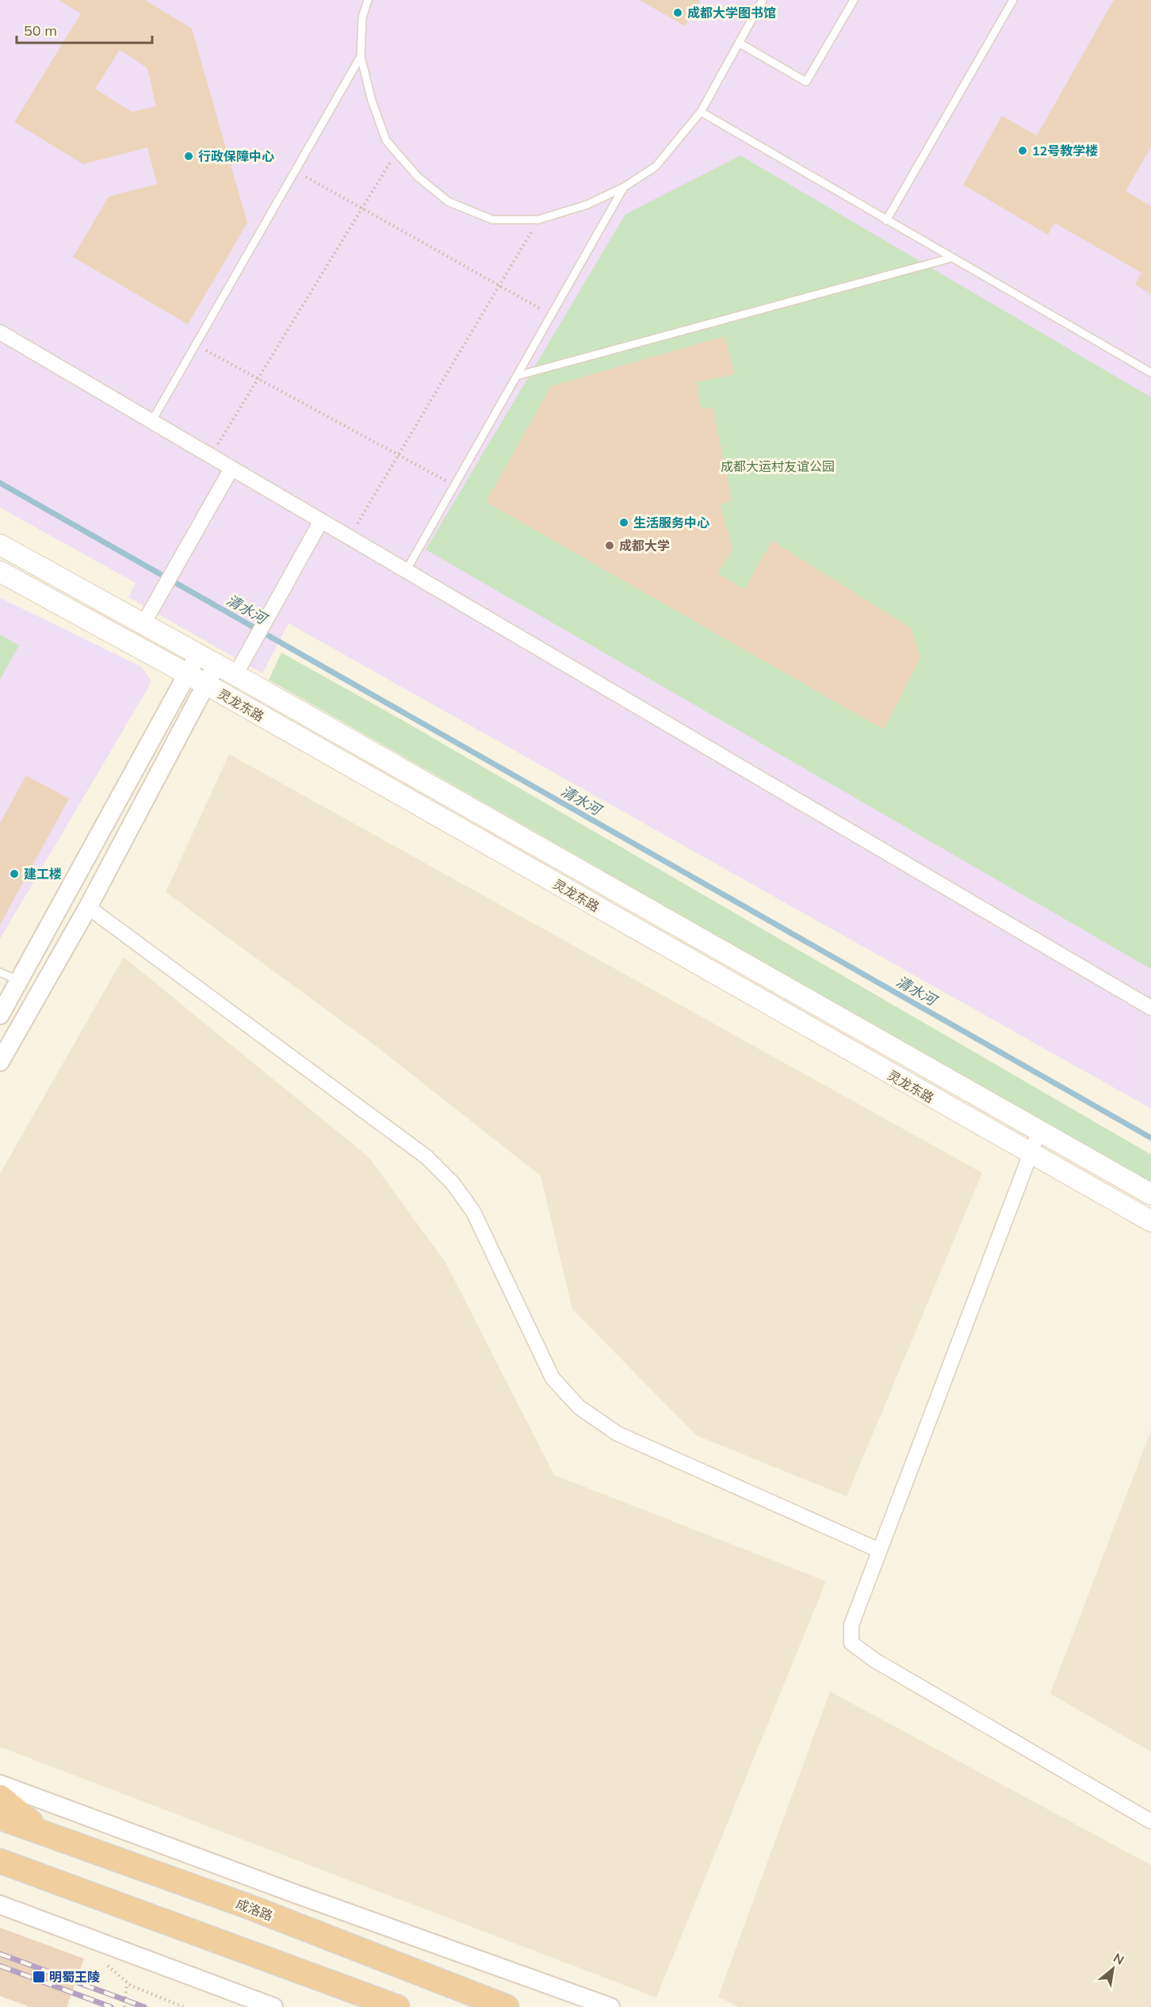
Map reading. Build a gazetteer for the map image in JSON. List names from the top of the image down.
{
  "streets": {
    "highway": ["成洛路"],
    "main road": ["灵龙东路"]
  },
  "water": ["清水河"],
  "parks": ["成都大运村友谊公园"],
  "places": {
    "other": [
      "成都大学图书馆",
      "12号教学楼",
      "行政保障中心",
      "生活服务中心",
      "成都大学",
      "建工楼"
    ],
    "transit": ["明蜀王陵"]
  },
  "scale_bar": "50 m",
  "north": "top right"
}
